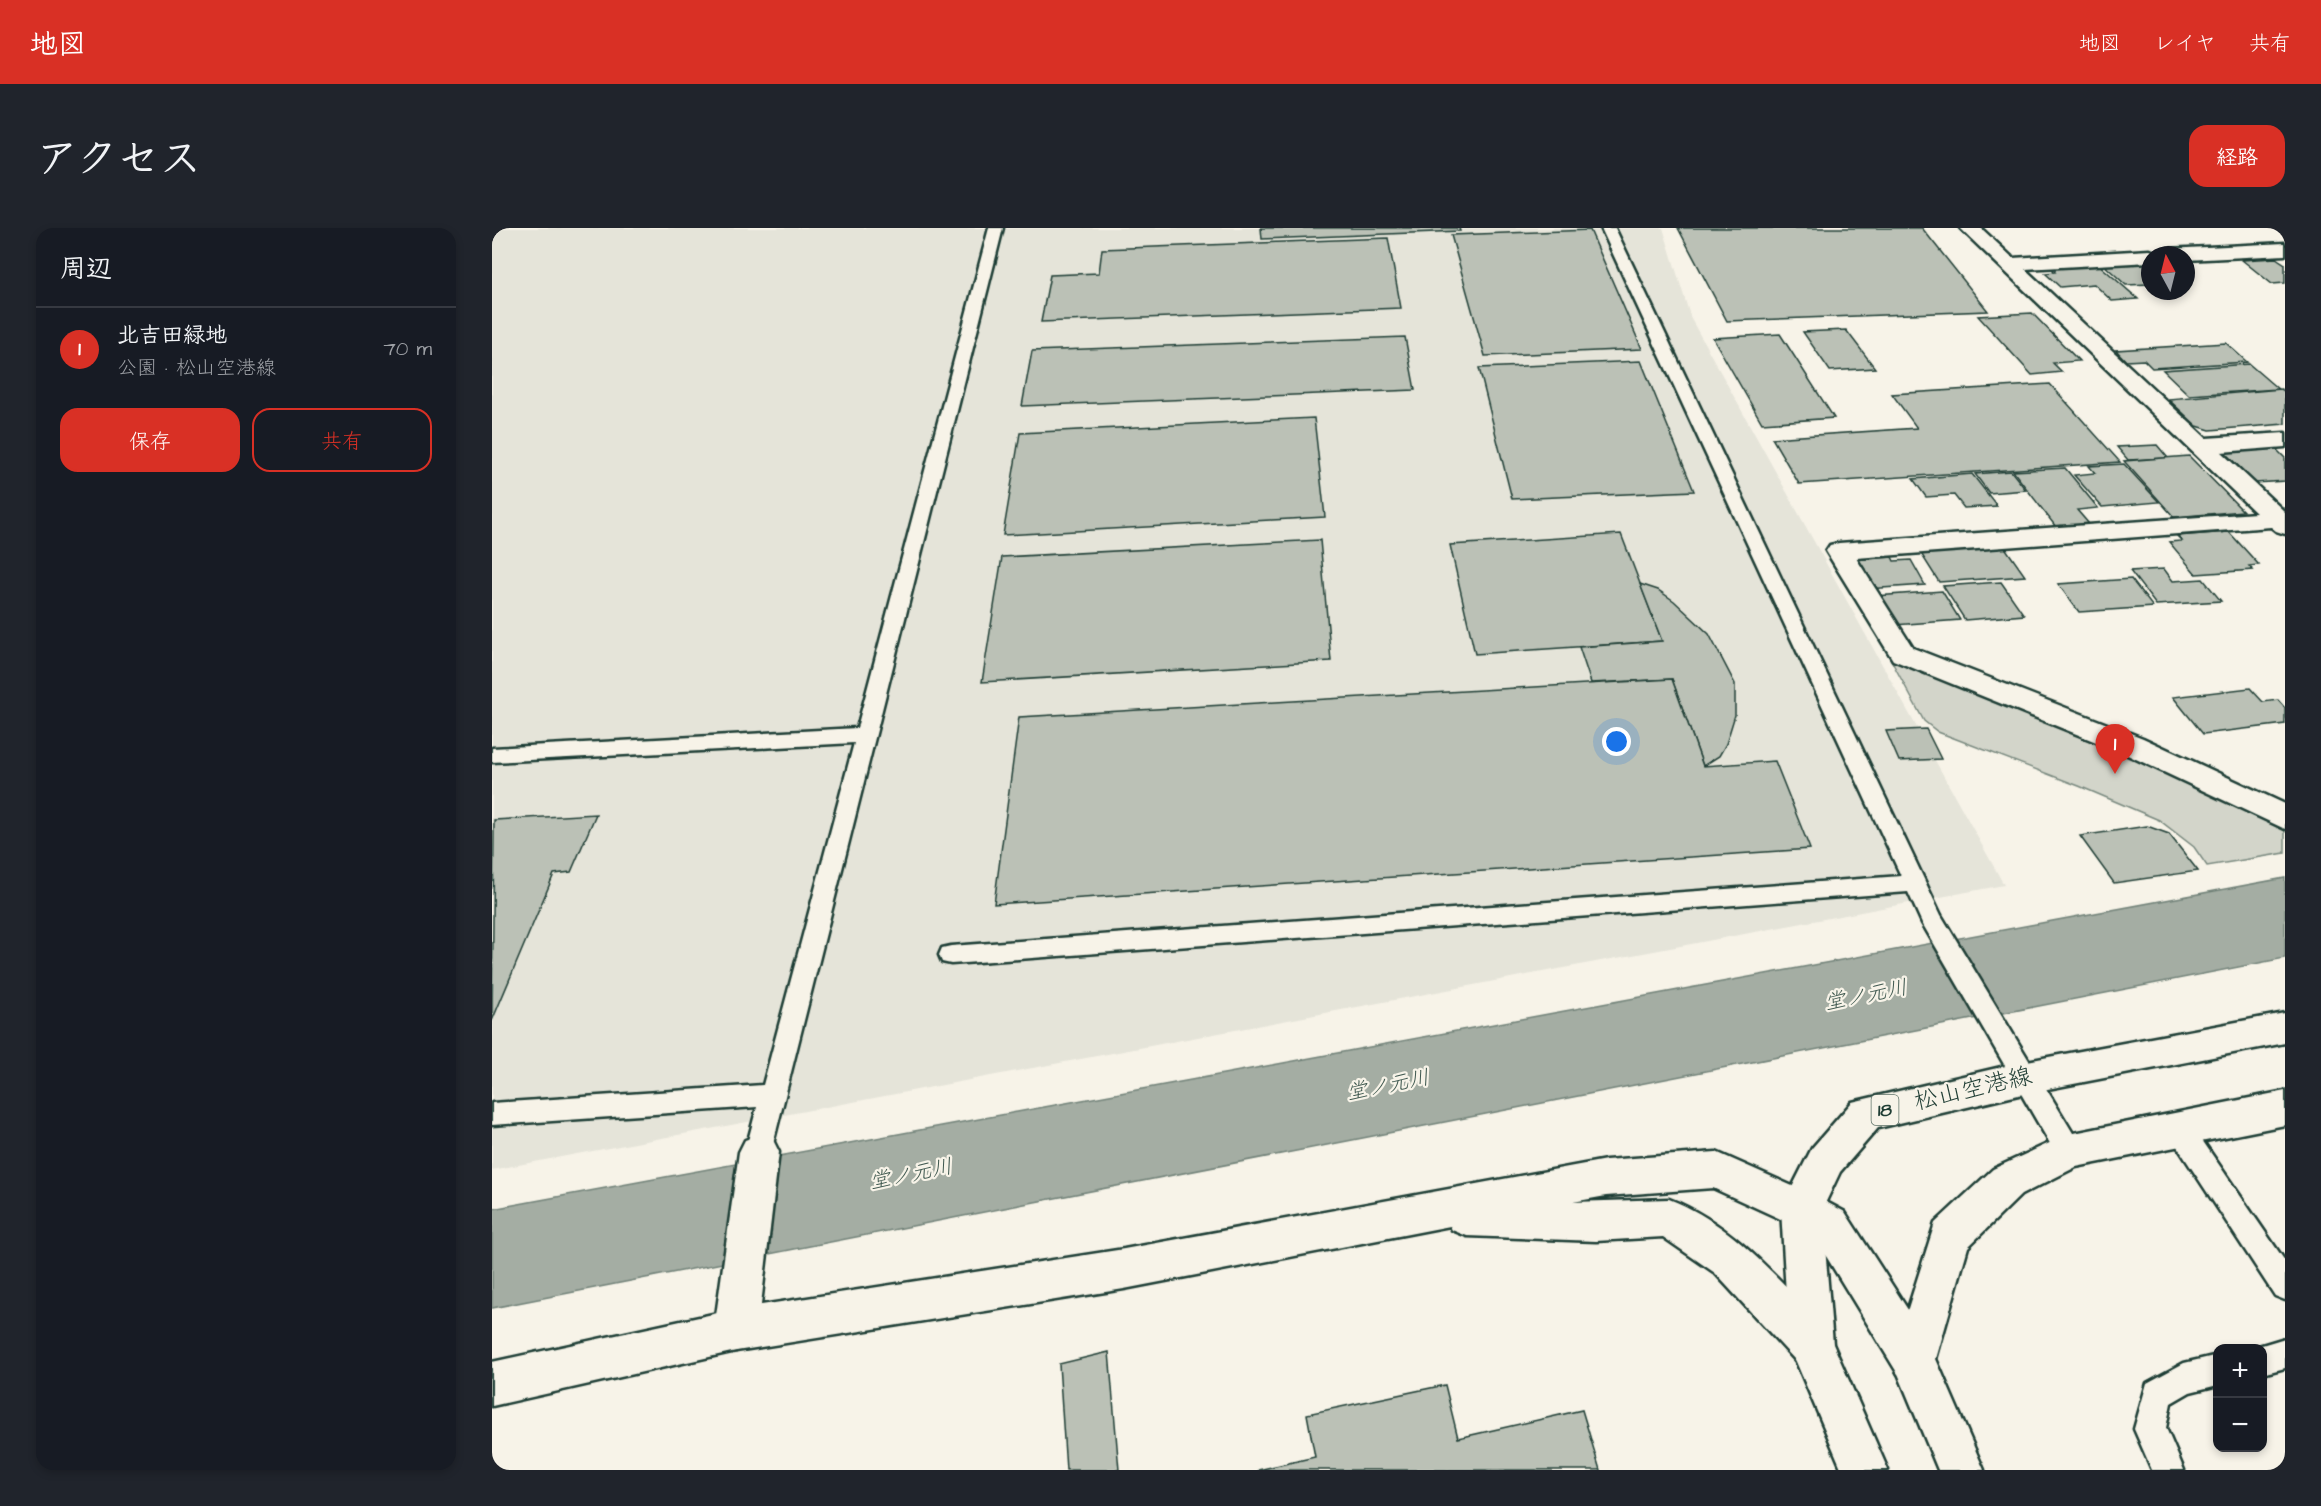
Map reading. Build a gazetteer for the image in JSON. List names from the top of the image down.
{
  "streets": {
    "street": ["松山空港線", "18"]
  },
  "water": ["堂ノ元川"],
  "north": "top",
  "page": {
    "header": "地図",
    "nav": ["地図", "レイヤ", "共有"],
    "title": "アクセス",
    "buttons": [
      "経路",
      ["保存", "共有"]
    ],
    "heading": "周辺",
    "list": [
      {
        "mark": "1",
        "name": "北吉田緑地",
        "note": "公園 · 松山空港線",
        "value": "70 m"
      }
    ],
    "pins": "1",
    "map_buttons": ["+", "−"]
  }
}
